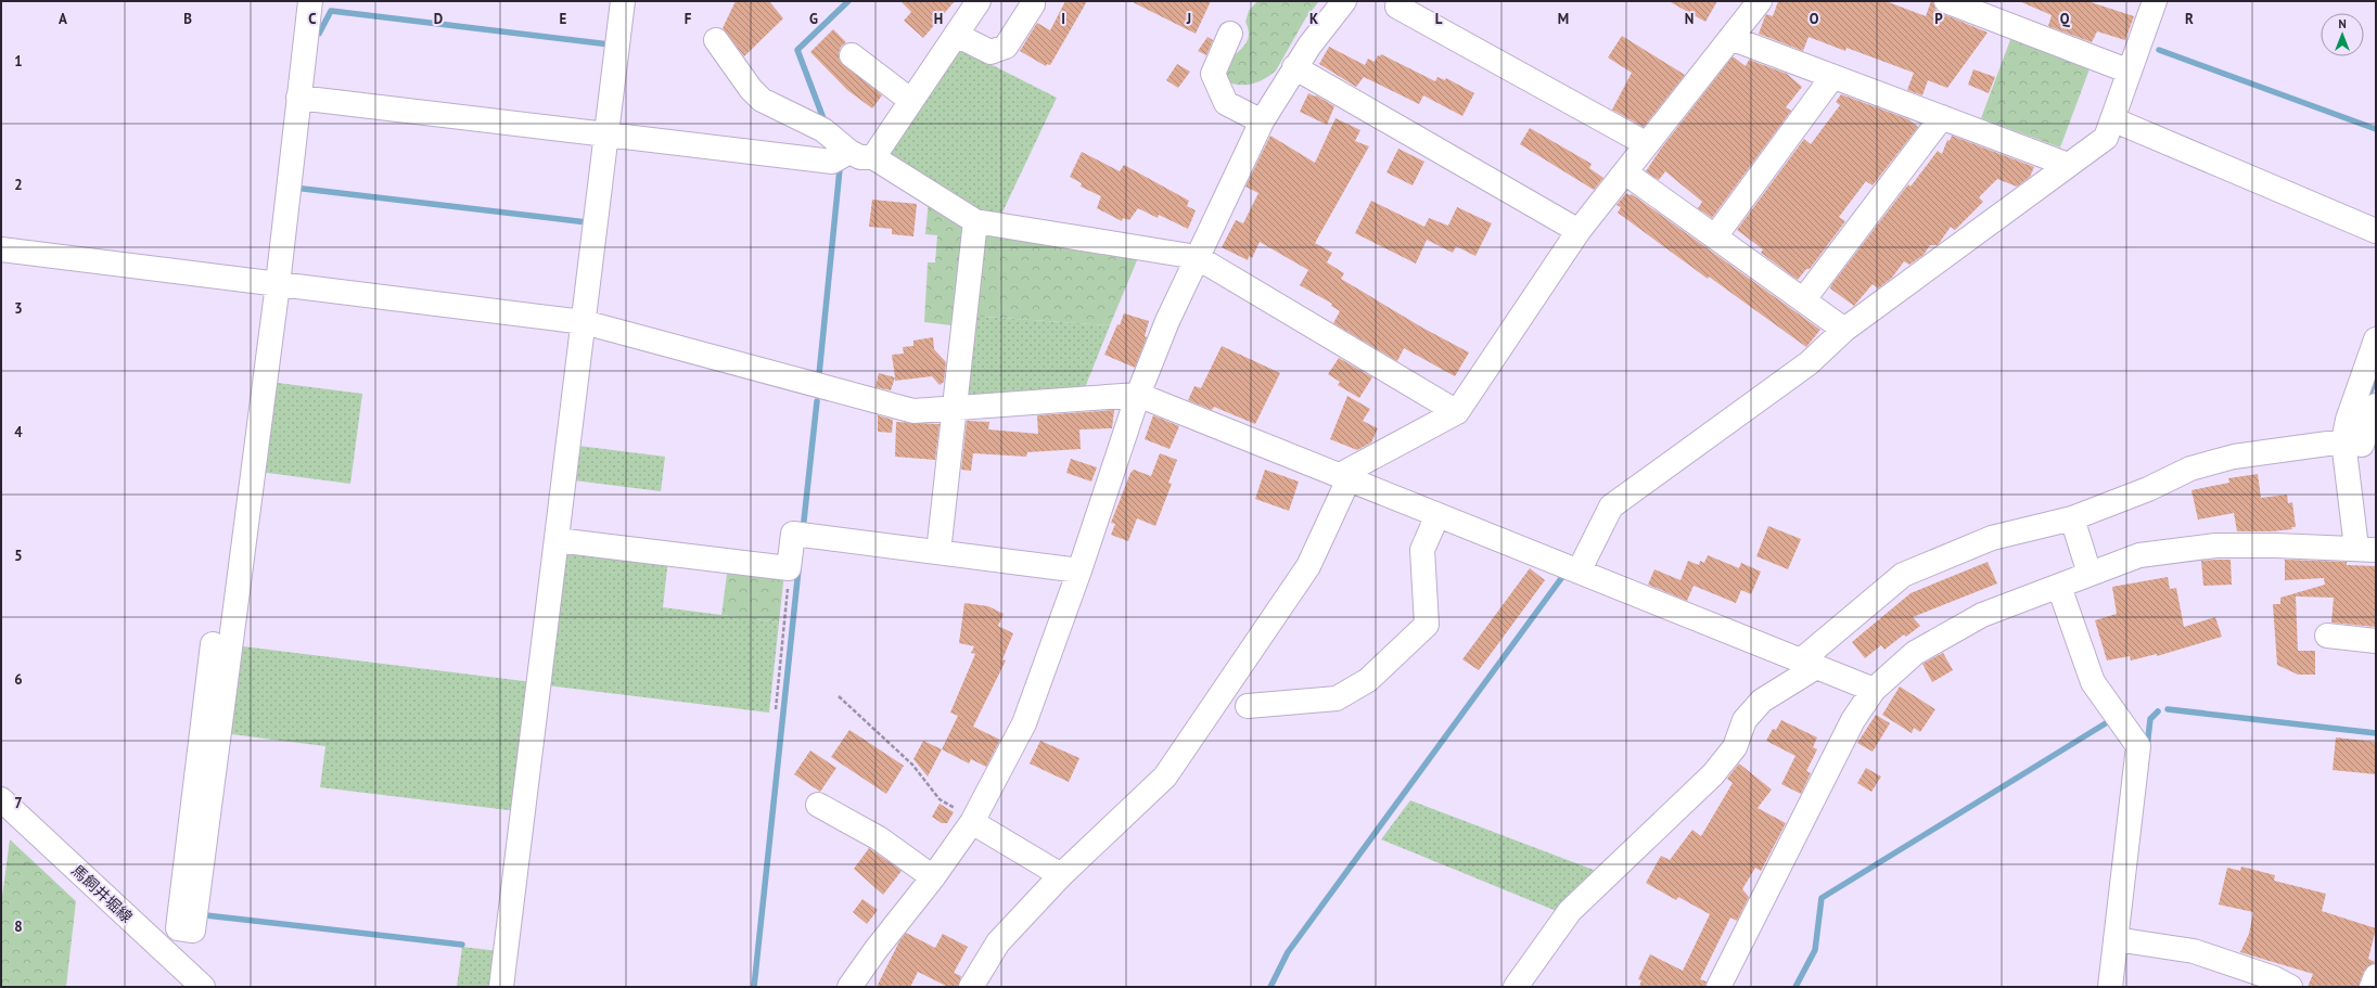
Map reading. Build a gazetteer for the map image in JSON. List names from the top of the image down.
{
  "streets": {
    "street": ["馬飼井堀線"]
  },
  "north": "top",
  "grid": {
    "columns": [
      "A",
      "B",
      "C",
      "D",
      "E",
      "F",
      "G",
      "H",
      "I",
      "J",
      "K",
      "L",
      "M",
      "N",
      "O",
      "P",
      "Q",
      "R"
    ],
    "rows": [
      "1",
      "2",
      "3",
      "4",
      "5",
      "6",
      "7",
      "8"
    ]
  }
}
